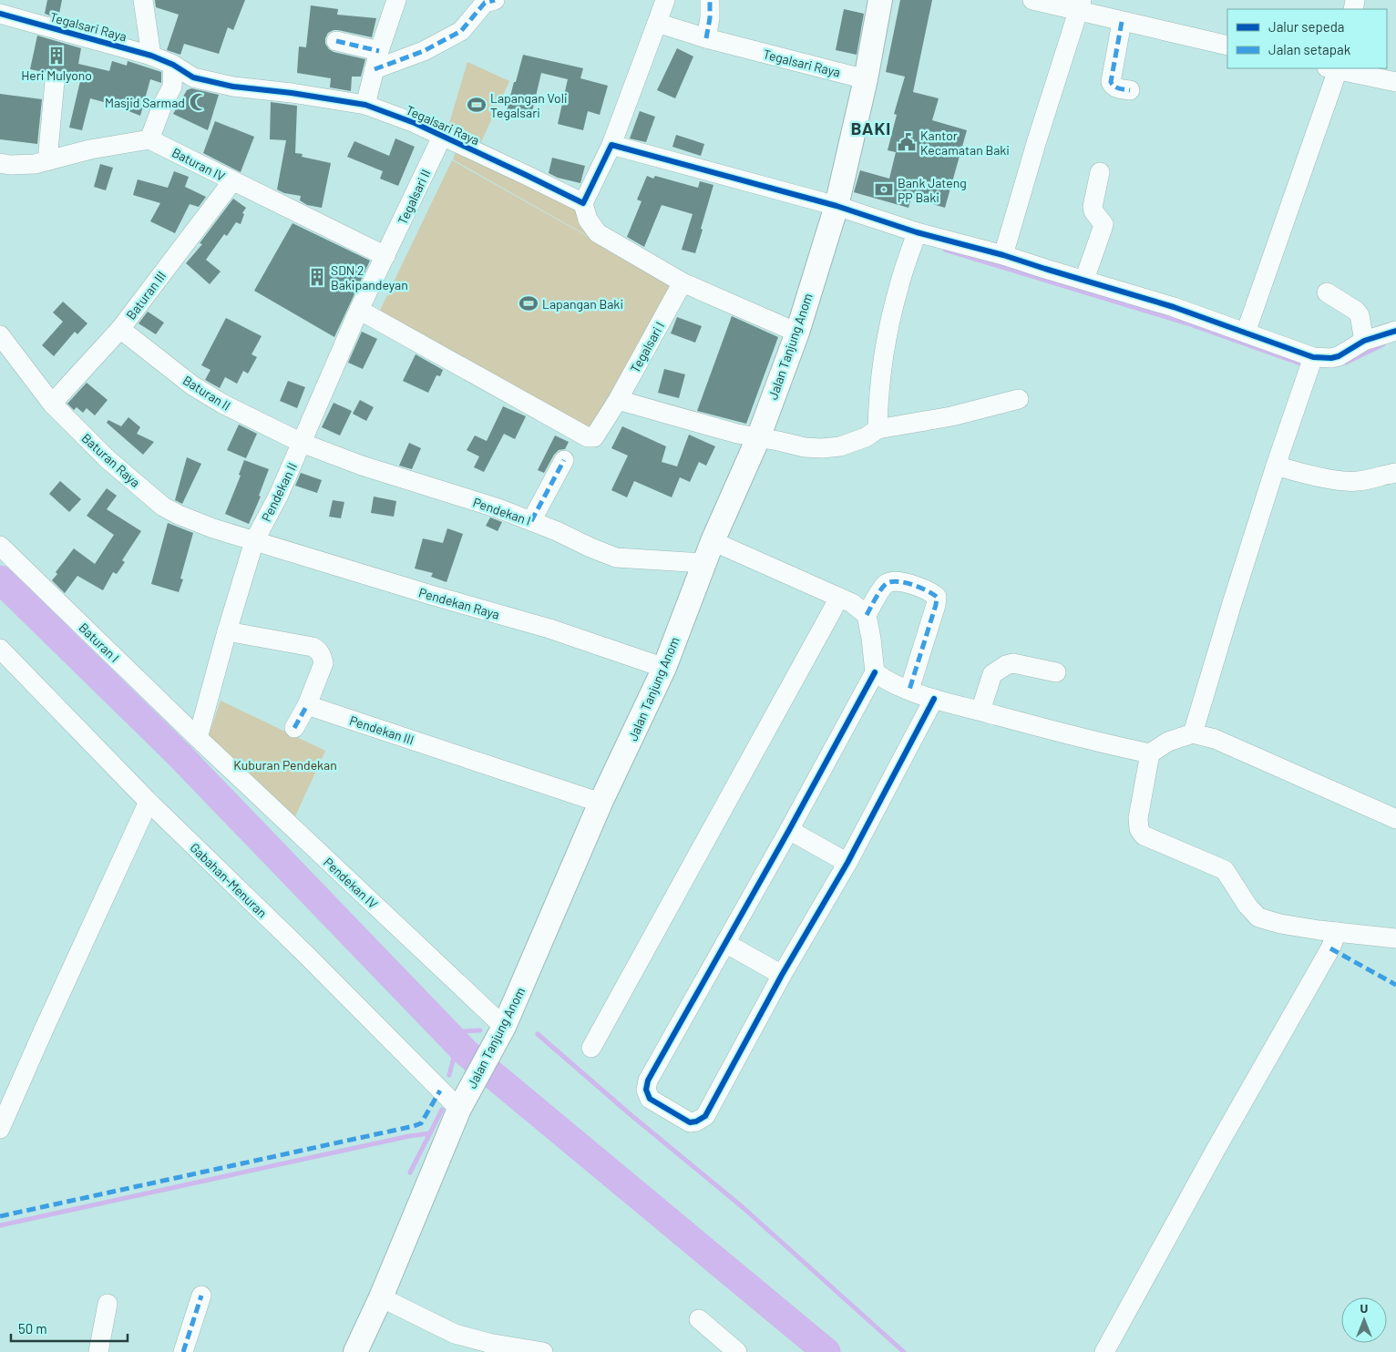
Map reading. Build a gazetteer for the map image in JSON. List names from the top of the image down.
{
  "streets": {
    "main road": ["Jalan Tanjung Anom"],
    "street": [
      "Tegalsari Raya",
      "Baturan IV",
      "Tegalsari II",
      "Baturan III",
      "Tegalsari I",
      "Baturan II",
      "Baturan Raya",
      "Pendekan II",
      "Pendekan I",
      "Pendekan Raya",
      "Baturan I",
      "Pendekan III",
      "Gabahan-Menuran",
      "Pendekan IV"
    ]
  },
  "crossings": [
    ["Tegalsari Raya", "Tegalsari II"],
    ["Tegalsari Raya", "Jalan Tanjung Anom"],
    ["Baturan IV", "Tegalsari II"],
    ["Baturan IV", "Baturan III"],
    ["Baturan IV", "Pendekan II"],
    ["Tegalsari II", "Pendekan II"],
    ["Baturan III", "Baturan II"],
    ["Baturan III", "Baturan Raya"],
    ["Jalan Tanjung Anom", "Pendekan I"],
    ["Jalan Tanjung Anom", "Pendekan Raya"],
    ["Jalan Tanjung Anom", "Pendekan III"],
    ["Jalan Tanjung Anom", "Gabahan-Menuran"],
    ["Jalan Tanjung Anom", "Pendekan IV"],
    ["Tegalsari I", "Pendekan II"],
    ["Baturan II", "Pendekan II"],
    ["Baturan II", "Pendekan I"],
    ["Baturan Raya", "Pendekan II"],
    ["Baturan Raya", "Pendekan Raya"],
    ["Pendekan II", "Pendekan I"],
    ["Pendekan II", "Pendekan Raya"],
    ["Pendekan II", "Baturan I"],
    ["Pendekan II", "Pendekan IV"],
    ["Baturan I", "Pendekan IV"]
  ],
  "districts": ["BAKI"],
  "parks": ["Kuburan Pendekan"],
  "places": {
    "building": ["Heri Mulyono", "SDN 2 Bakipandeyan"],
    "mosque": ["Masjid Sarmad"],
    "sports": ["Lapangan Voli Tegalsari", "Lapangan Baki"],
    "public building": ["Kantor Kecamatan Baki"],
    "bank": ["Bank Jateng PP Baki"]
  },
  "legend": ["Jalur sepeda", "Jalan setapak"],
  "scale_bar": "50 m",
  "north": "top"
}
